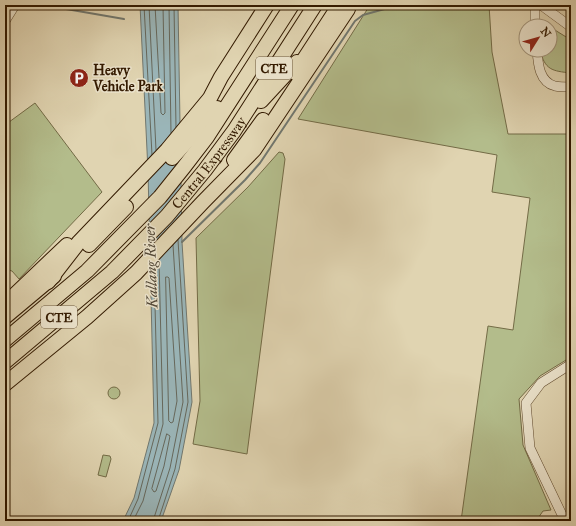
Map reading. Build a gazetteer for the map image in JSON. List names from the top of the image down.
{
  "streets": {
    "highway": ["CTE", "Central Expressway"]
  },
  "crossings": [
    ["CTE", "Central Expressway"]
  ],
  "water": ["Kallang River"],
  "places": {
    "parking": ["Heavy Vehicle Park"]
  },
  "north": "top right"
}
